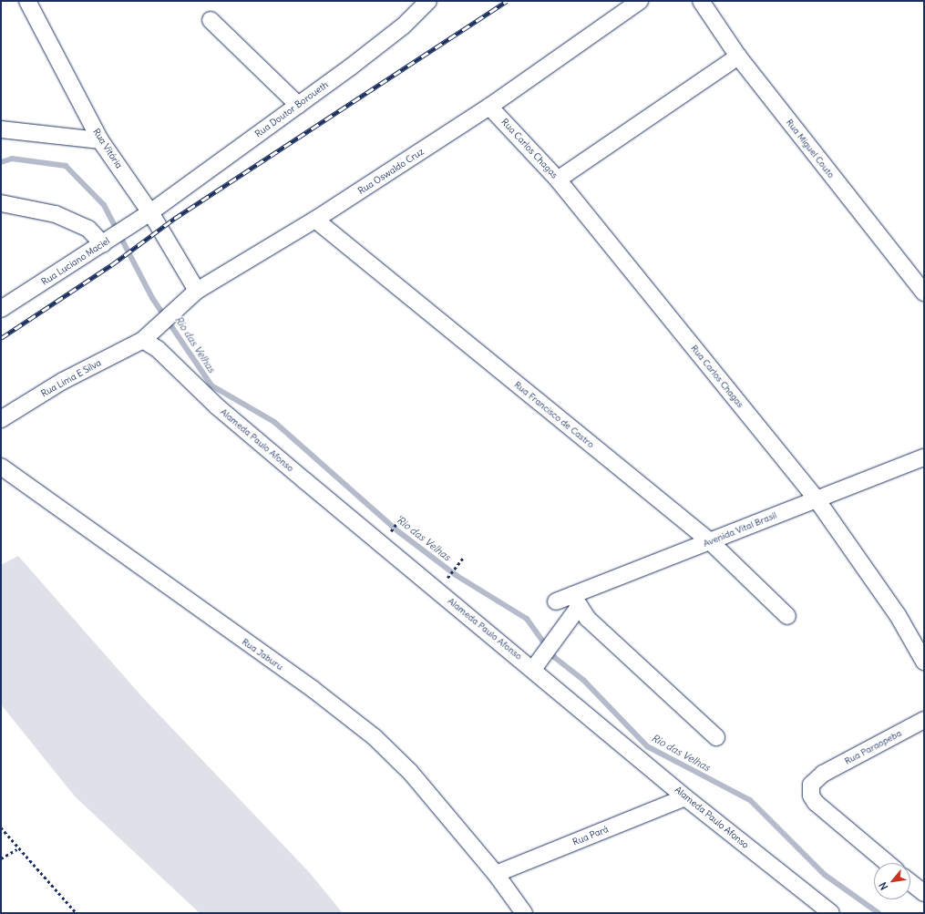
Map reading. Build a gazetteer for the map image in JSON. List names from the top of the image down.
{
  "streets": {
    "street": [
      "Rua Doutor Boroueth",
      "Rua Vitória",
      "Rua Carlos Chagas",
      "Rua Miguel Couto",
      "Rua Oswaldo Cruz",
      "Rua Luciano Maciel",
      "Rua Lima E Silva",
      "Rua Francisco de Castro",
      "Alameda Paulo Afonso",
      "Avenida Vital Brasil",
      "Rua Jaburu",
      "Rua Paraopeba",
      "Rua Pará"
    ]
  },
  "crossings": [
    ["Rua Doutor Boroueth", "Rua Vitória"],
    ["Rua Doutor Boroueth", "Rua Luciano Maciel"],
    ["Rua Vitória", "Rua Oswaldo Cruz"],
    ["Rua Vitória", "Rua Luciano Maciel"],
    ["Rua Carlos Chagas", "Rua Oswaldo Cruz"],
    ["Rua Carlos Chagas", "Avenida Vital Brasil"],
    ["Rua Oswaldo Cruz", "Rua Lima E Silva"],
    ["Rua Oswaldo Cruz", "Rua Francisco de Castro"],
    ["Rua Oswaldo Cruz", "Alameda Paulo Afonso"],
    ["Rua Lima E Silva", "Alameda Paulo Afonso"],
    ["Rua Francisco de Castro", "Avenida Vital Brasil"],
    ["Alameda Paulo Afonso", "Rua Pará"],
    ["Rua Jaburu", "Rua Pará"]
  ],
  "water": ["Rio das Velhas"],
  "north": "bottom left"
}
